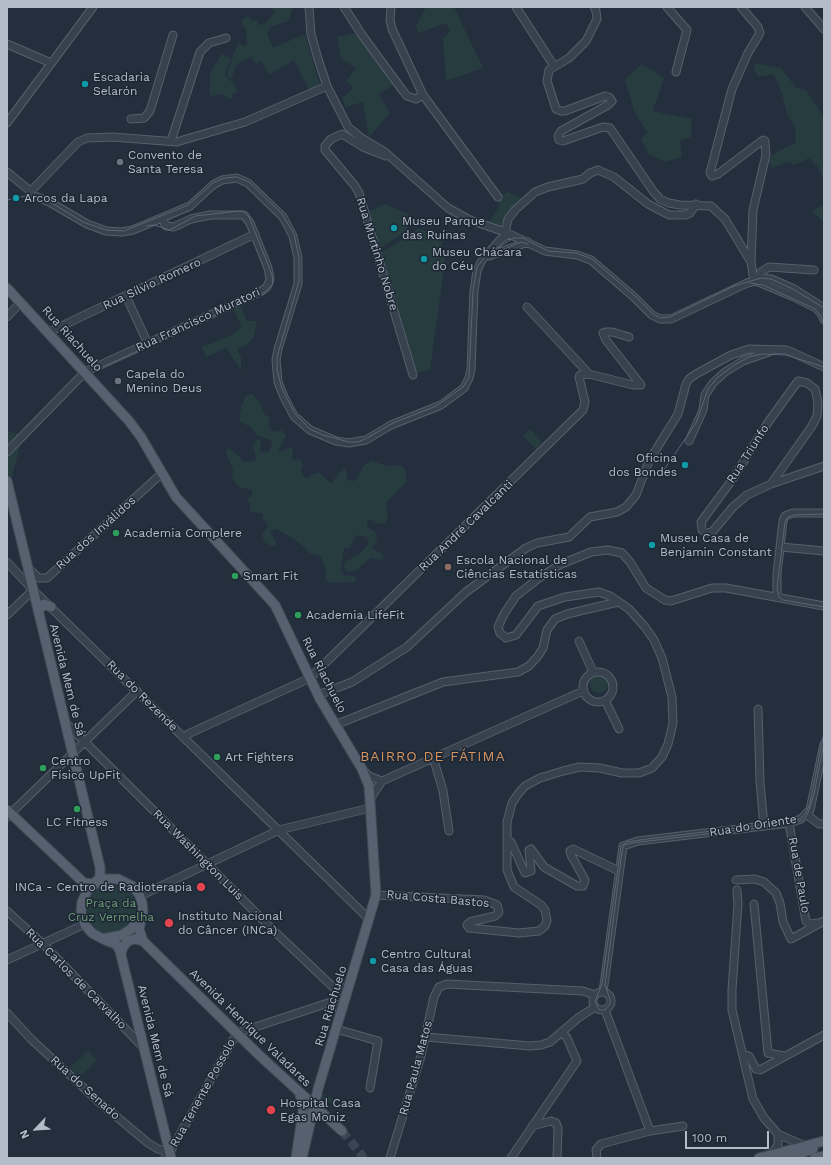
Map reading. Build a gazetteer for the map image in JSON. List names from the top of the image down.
{
  "streets": {
    "main road": ["Rua Riachuelo", "Avenida Mem de Sá", "Avenida Henrique Valadares"],
    "street": [
      "Rua Murtinho Nobre",
      "Rua Sílvio Romero",
      "Rua Francisco Muratori",
      "Rua Triunfo",
      "Rua André Cavalcanti",
      "Rua dos Inválidos",
      "Rua do Rezende",
      "Rua do Oriente",
      "Rua Washington Luis",
      "Rua de Paulo",
      "Rua Costa Bastos",
      "Rua Carlos de Carvalho",
      "Rua Paula Matos",
      "Rua do Senado",
      "Rua Tenente Possolo"
    ]
  },
  "crossings": [
    ["Rua Sílvio Romero", "Rua Francisco Muratori"],
    ["Rua Sílvio Romero", "Rua Riachuelo"],
    ["Rua Francisco Muratori", "Rua Riachuelo"],
    ["Rua Riachuelo", "Rua André Cavalcanti"],
    ["Rua Riachuelo", "Rua dos Inválidos"],
    ["Rua Riachuelo", "Rua do Rezende"],
    ["Rua Riachuelo", "Rua Costa Bastos"],
    ["Rua Riachuelo", "Avenida Henrique Valadares"],
    ["Rua André Cavalcanti", "Rua do Rezende"],
    ["Rua dos Inválidos", "Avenida Mem de Sá"],
    ["Avenida Mem de Sá", "Rua do Rezende"],
    ["Avenida Mem de Sá", "Rua Washington Luis"],
    ["Avenida Mem de Sá", "Rua Carlos de Carvalho"],
    ["Avenida Mem de Sá", "Rua do Senado"],
    ["Avenida Mem de Sá", "Rua Tenente Possolo"],
    ["Rua do Oriente", "Rua de Paulo"],
    ["Avenida Henrique Valadares", "Rua Tenente Possolo"],
    ["Rua do Senado", "Rua Tenente Possolo"]
  ],
  "districts": ["BAIRRO DE FÁTIMA"],
  "parks": ["Praça da Cruz Vermelha"],
  "places": [
    "Escadaria Selarón",
    "Convento de Santa Teresa",
    "Arcos da Lapa",
    "Museu Parque das Ruínas",
    "Museu Chácara do Céu",
    "Capela do Menino Deus",
    "Oficina dos Bondes",
    "Academia Complere",
    "Museu Casa de Benjamin Constant",
    "Escola Nacional de Ciências Estatísticas",
    "Smart Fit",
    "Academia LifeFit",
    "Art Fighters",
    "Centro Físico UpFit",
    "LC Fitness",
    "INCa - Centro de Radioterapia",
    "Instituto Nacional do Câncer (INCa)",
    "Centro Cultural Casa das Águas",
    "Hospital Casa Egas Moniz"
  ],
  "scale_bar": "100 m",
  "north": "bottom left"
}
